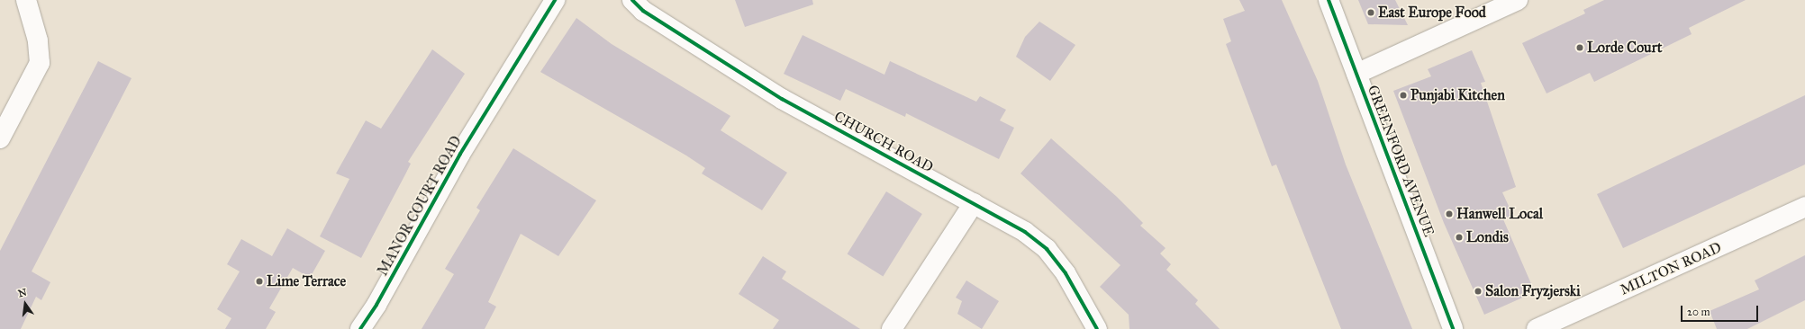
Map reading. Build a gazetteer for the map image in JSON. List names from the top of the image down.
{
  "streets": {
    "street": [
      "CHURCH ROAD",
      "GREENFORD AVENUE",
      "MANOR COURT ROAD",
      "MILTON ROAD"
    ]
  },
  "places": [
    "East Europe Food",
    "Lorde Court",
    "Punjabi Kitchen",
    "Hanwell Local",
    "Londis",
    "Lime Terrace",
    "Salon Fryzjerski"
  ],
  "scale_bar": "20 m",
  "north": "top"
}
